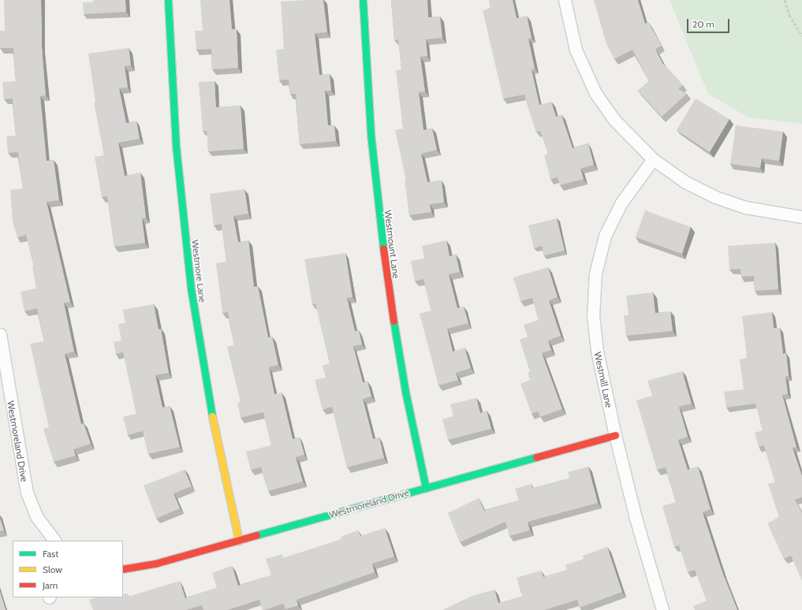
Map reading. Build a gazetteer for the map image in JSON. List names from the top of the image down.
{
  "streets": {
    "street": [
      "Westmount Lane",
      "Westmore Lane",
      "Westmill Lane",
      "Westmoreland Drive"
    ]
  },
  "crossings": [
    ["Westmount Lane", "Westmoreland Drive"],
    ["Westmore Lane", "Westmoreland Drive"],
    ["Westmill Lane", "Westmoreland Drive"]
  ],
  "legend": ["Fast", "Slow", "Jam"],
  "scale_bar": "20 m"
}
